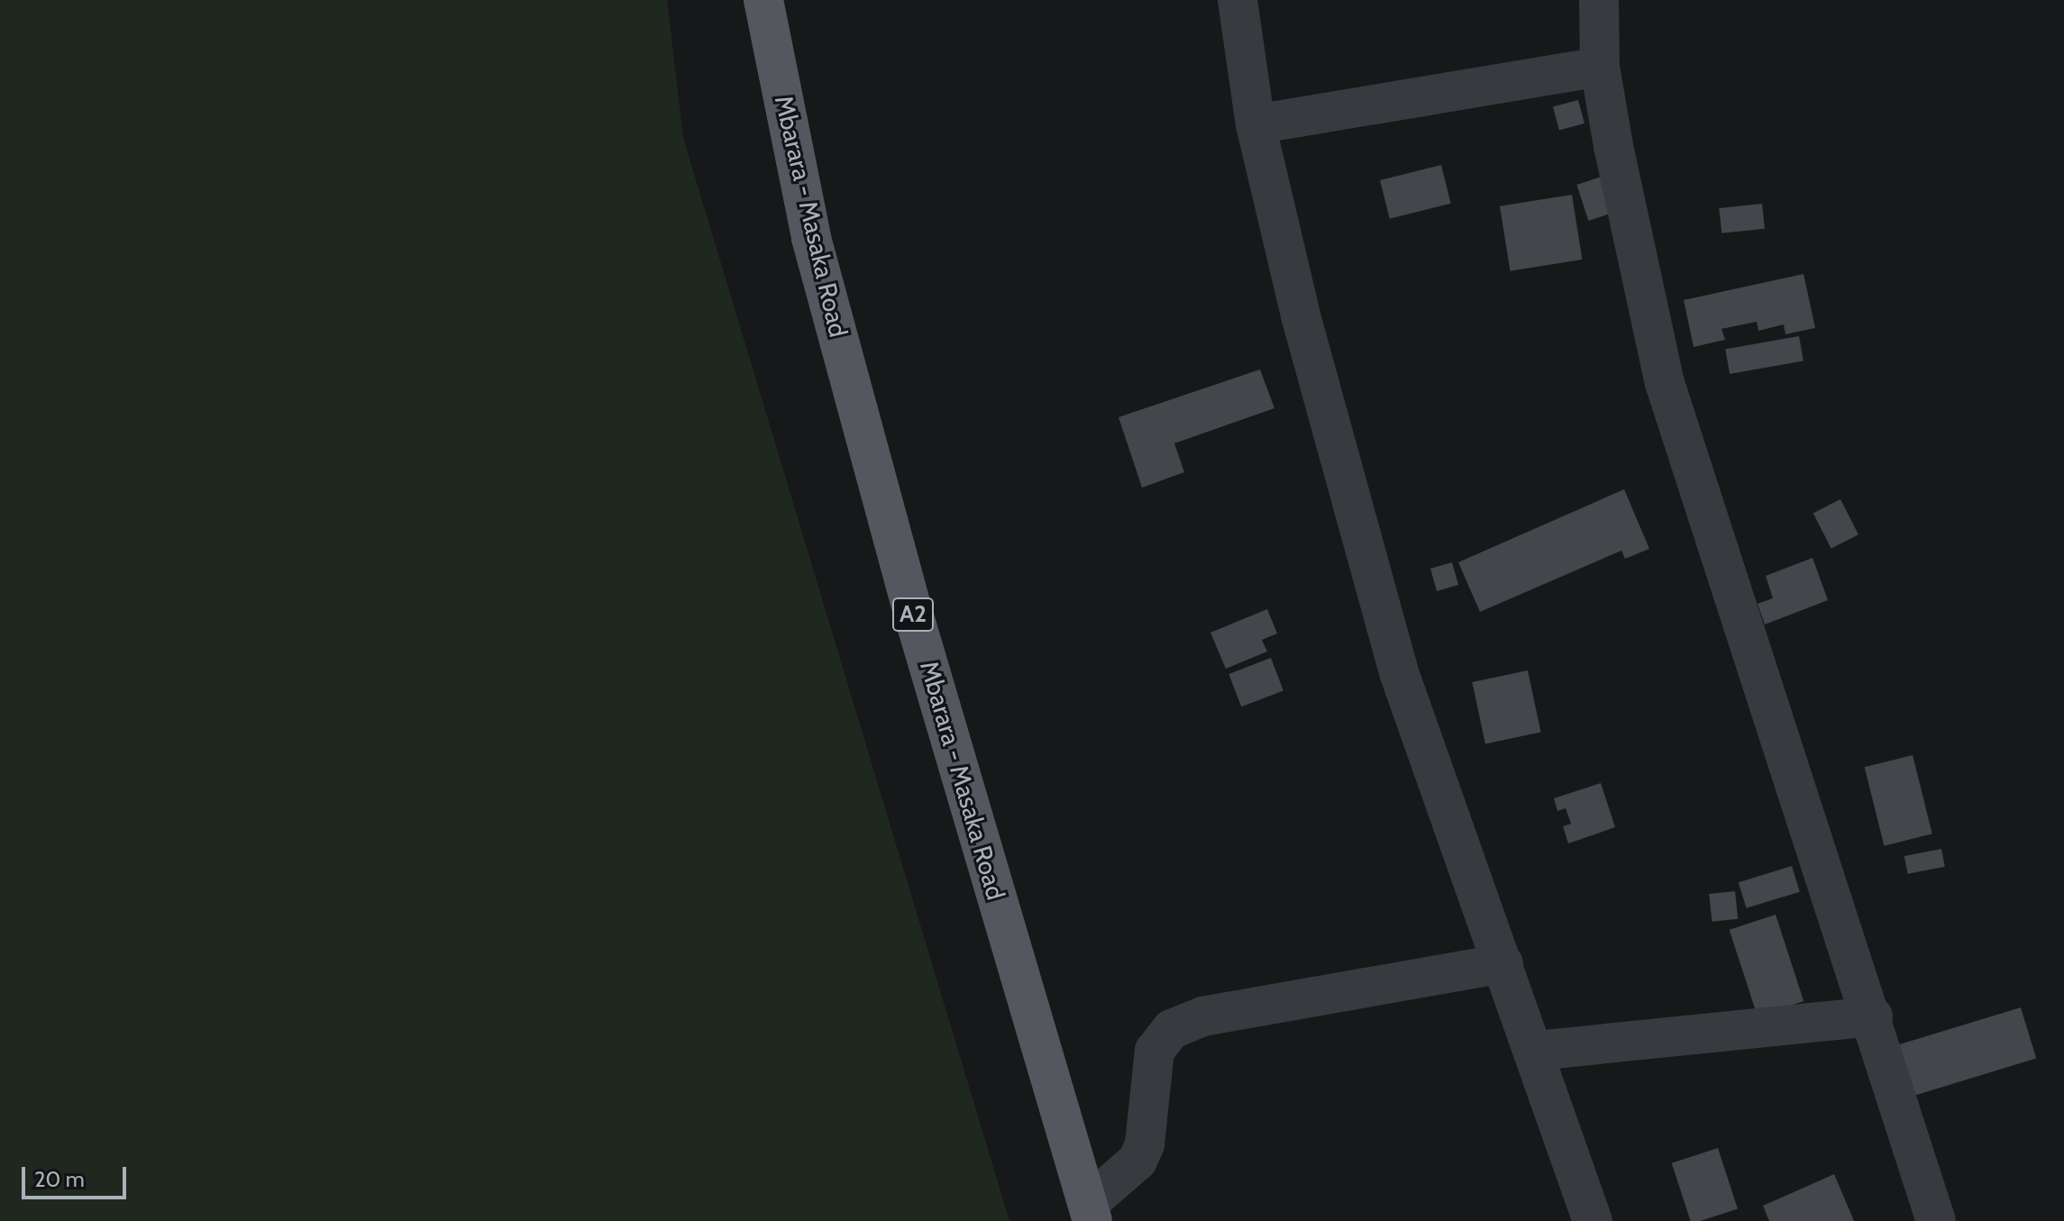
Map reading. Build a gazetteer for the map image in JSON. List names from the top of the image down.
{
  "streets": {
    "main road": ["Mbarara - Masaka Road", "A2"]
  },
  "scale_bar": "20 m"
}
